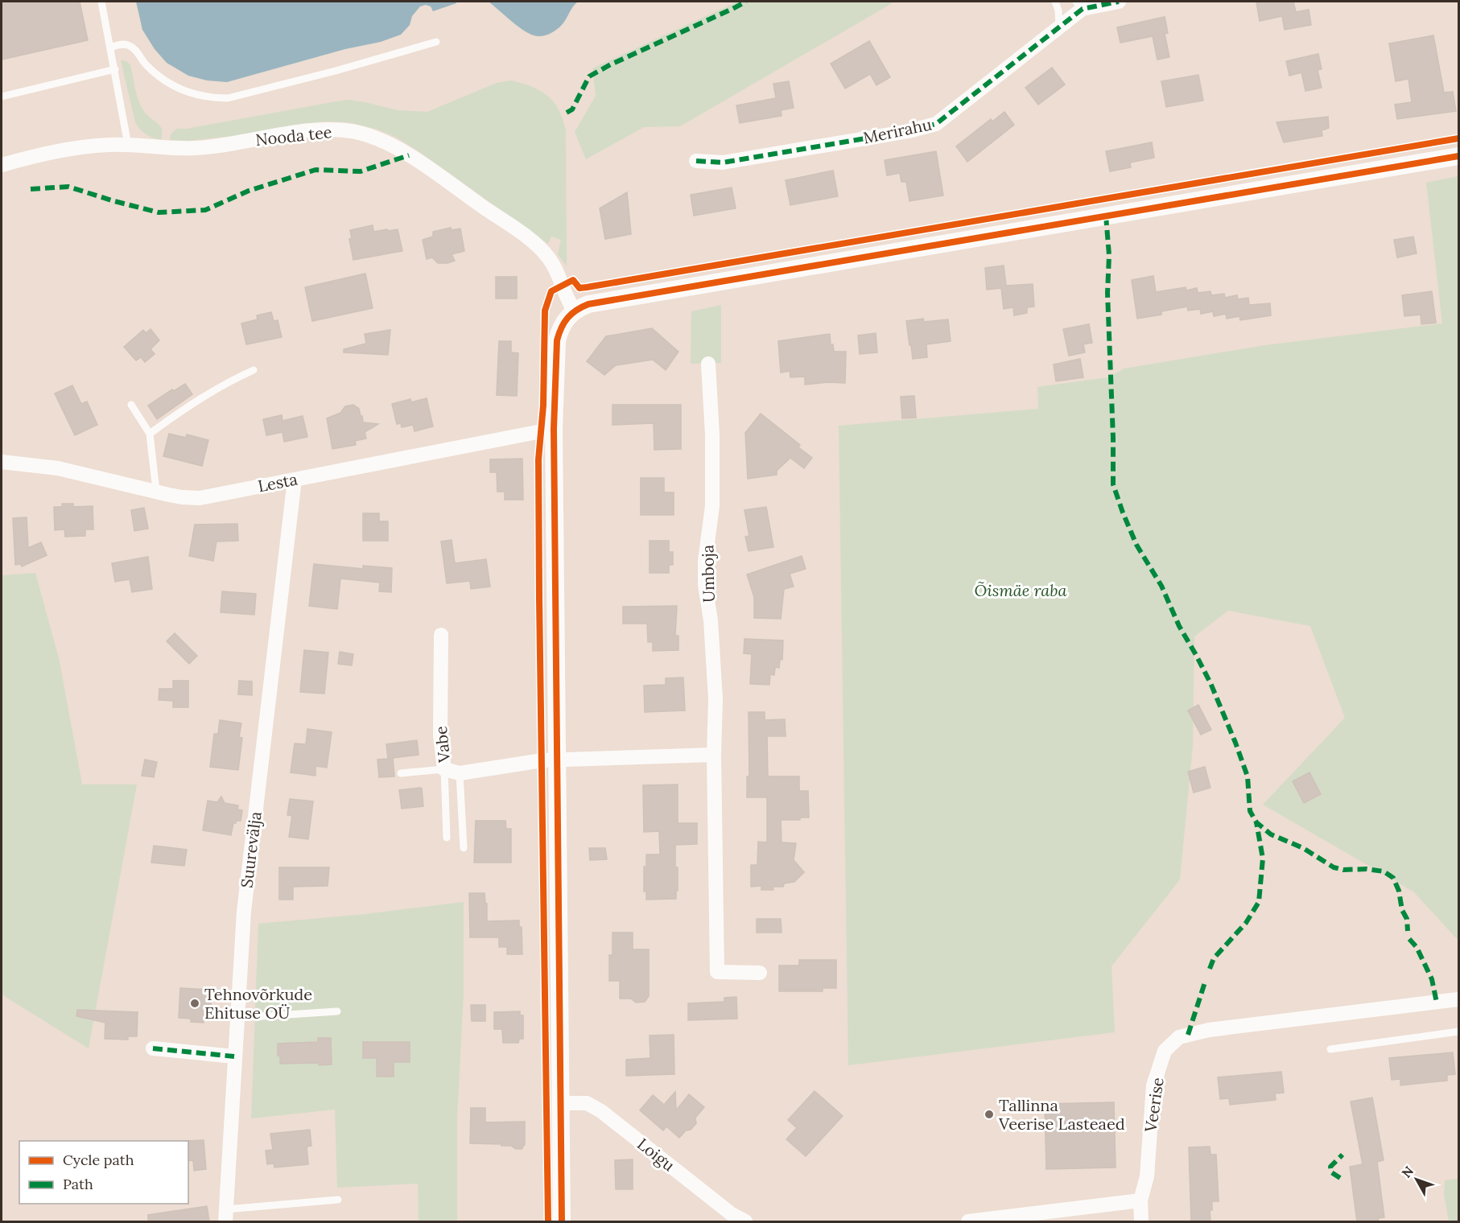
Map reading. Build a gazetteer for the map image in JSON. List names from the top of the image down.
{
  "streets": {
    "street": [
      "Merirahu",
      "Nooda tee",
      "Lesta",
      "Umboja",
      "Vabe",
      "Suurevälja",
      "Veerise",
      "Loigu"
    ]
  },
  "crossings": [
    ["Lesta", "Suurevälja"]
  ],
  "parks": ["Õismäe raba"],
  "places": ["Tehnovõrkude Ehituse OÜ", "Tallinna Veerise Lasteaed"],
  "legend": ["Cycle path", "Path"],
  "north": "top left"
}
